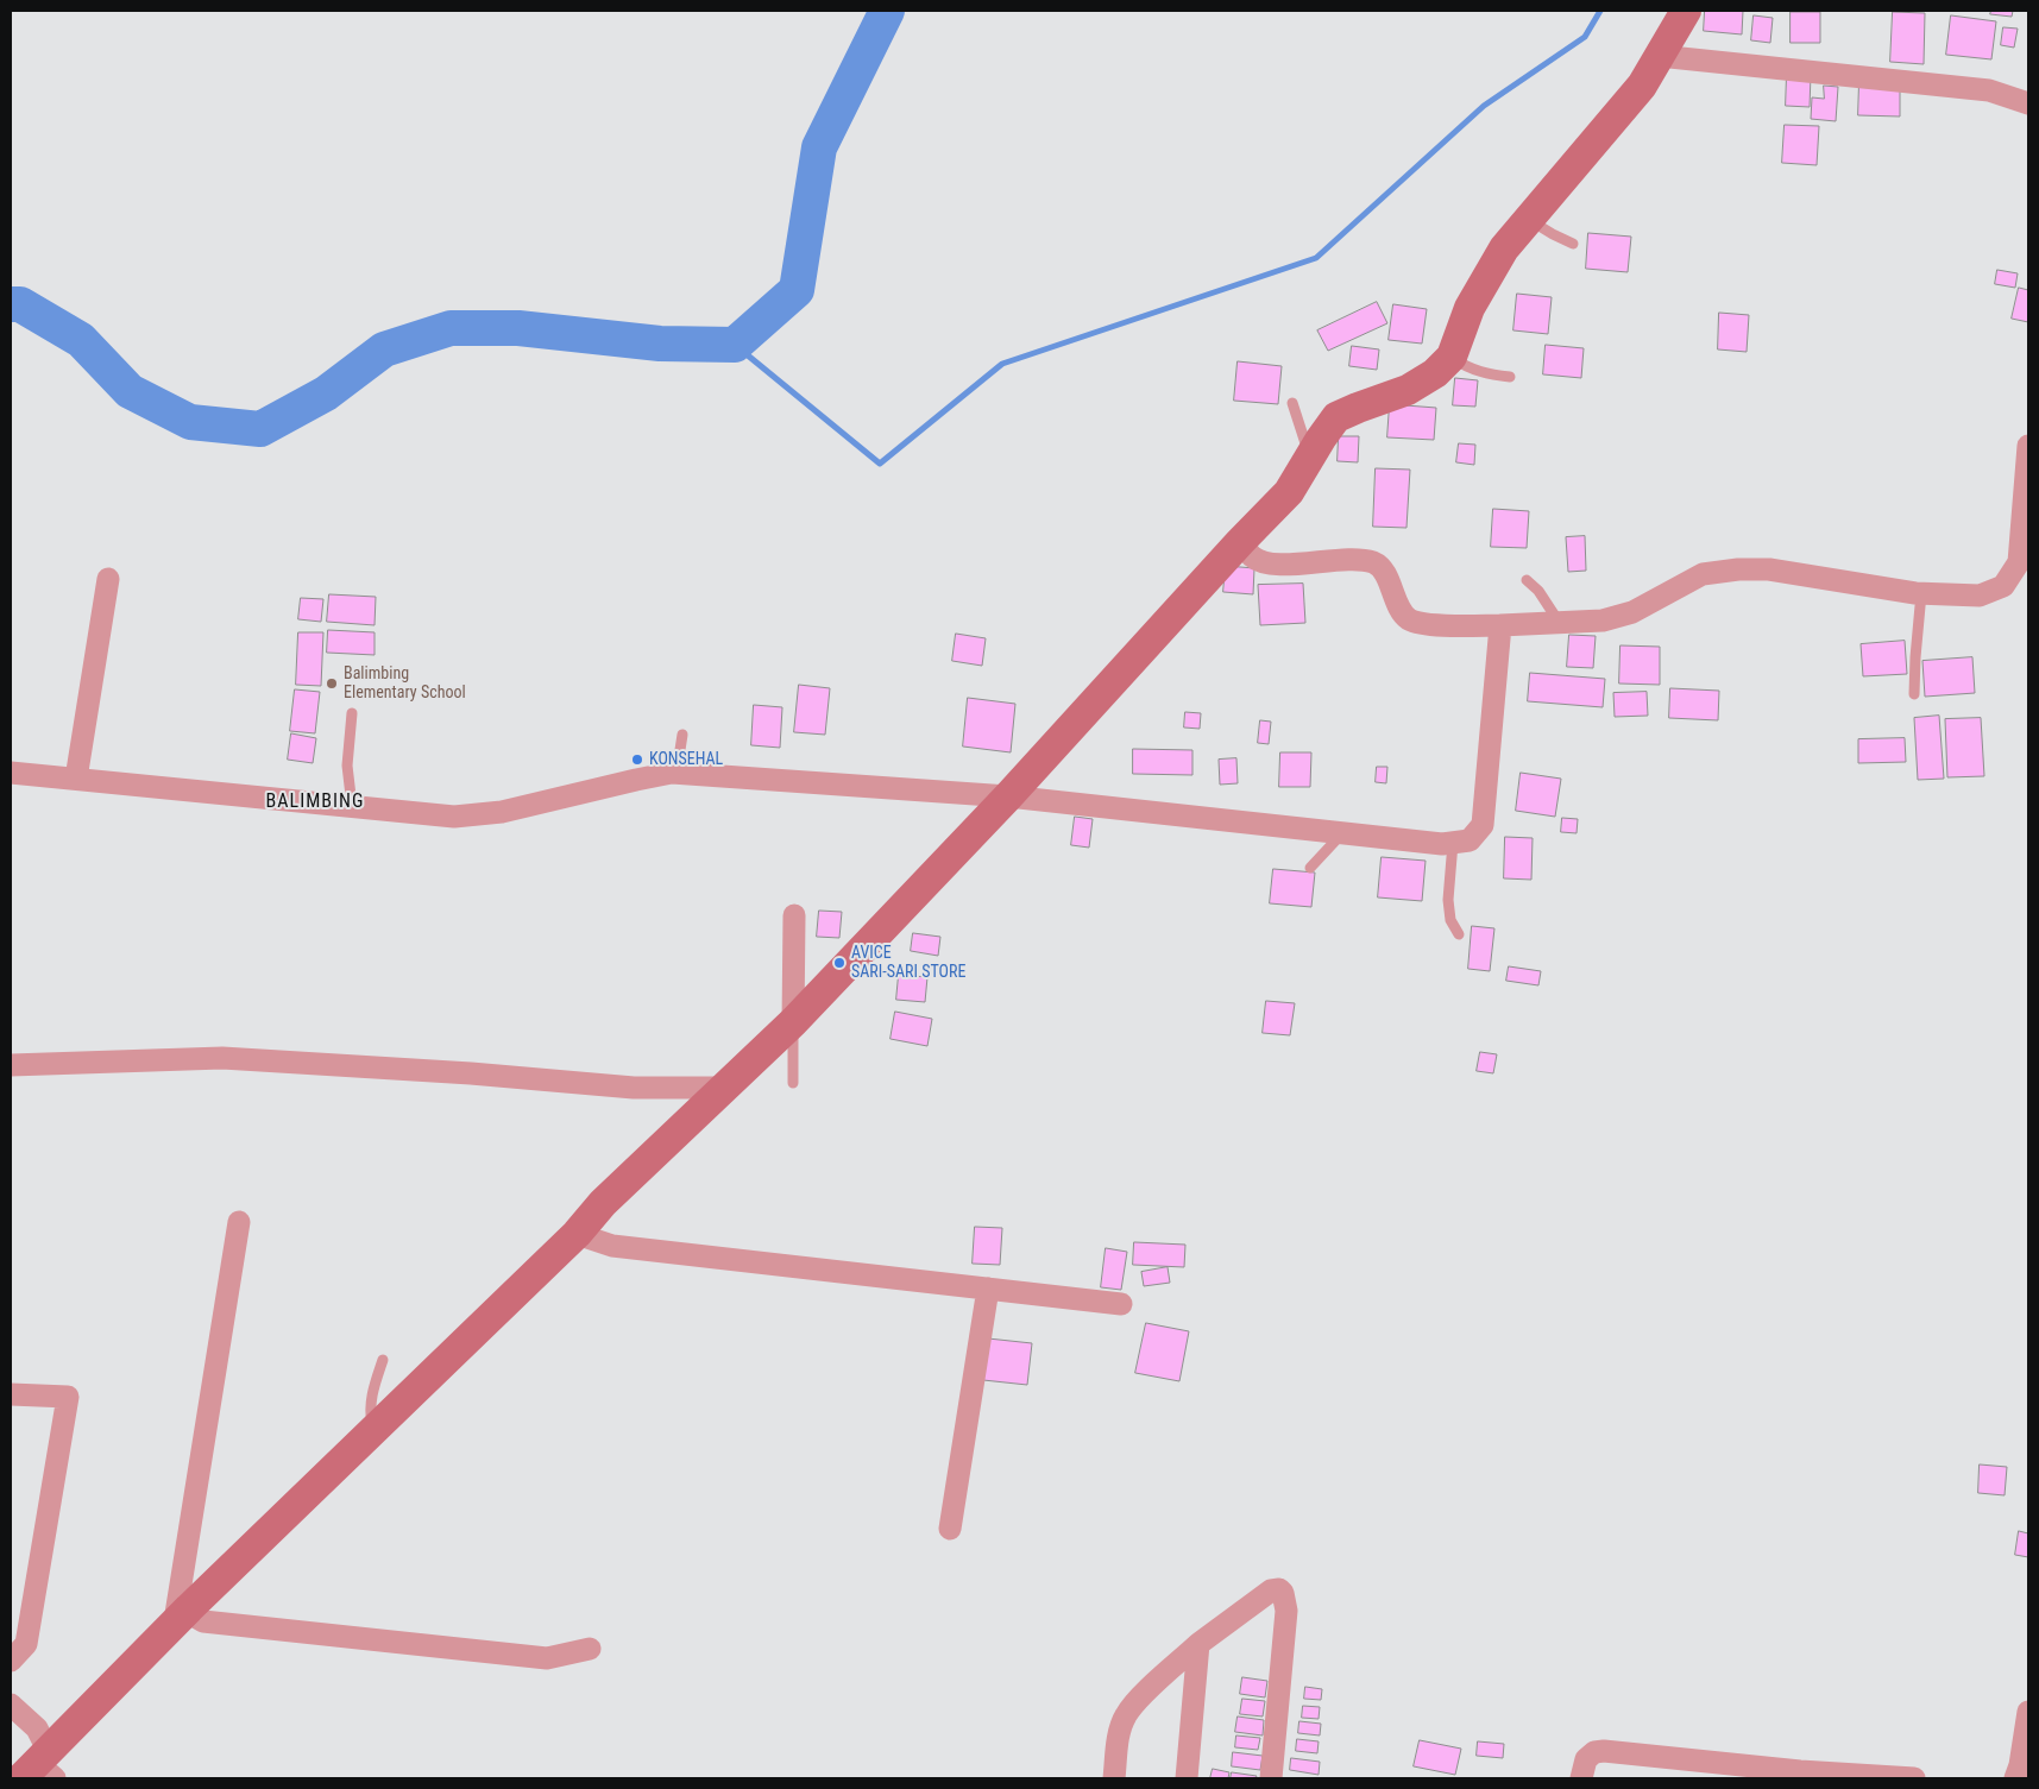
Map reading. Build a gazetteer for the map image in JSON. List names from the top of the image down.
{
  "districts": ["BALIMBING"],
  "places": ["Balimbing Elementary School", "KONSEHAL", "AVICE SARI-SARI STORE"]
}
